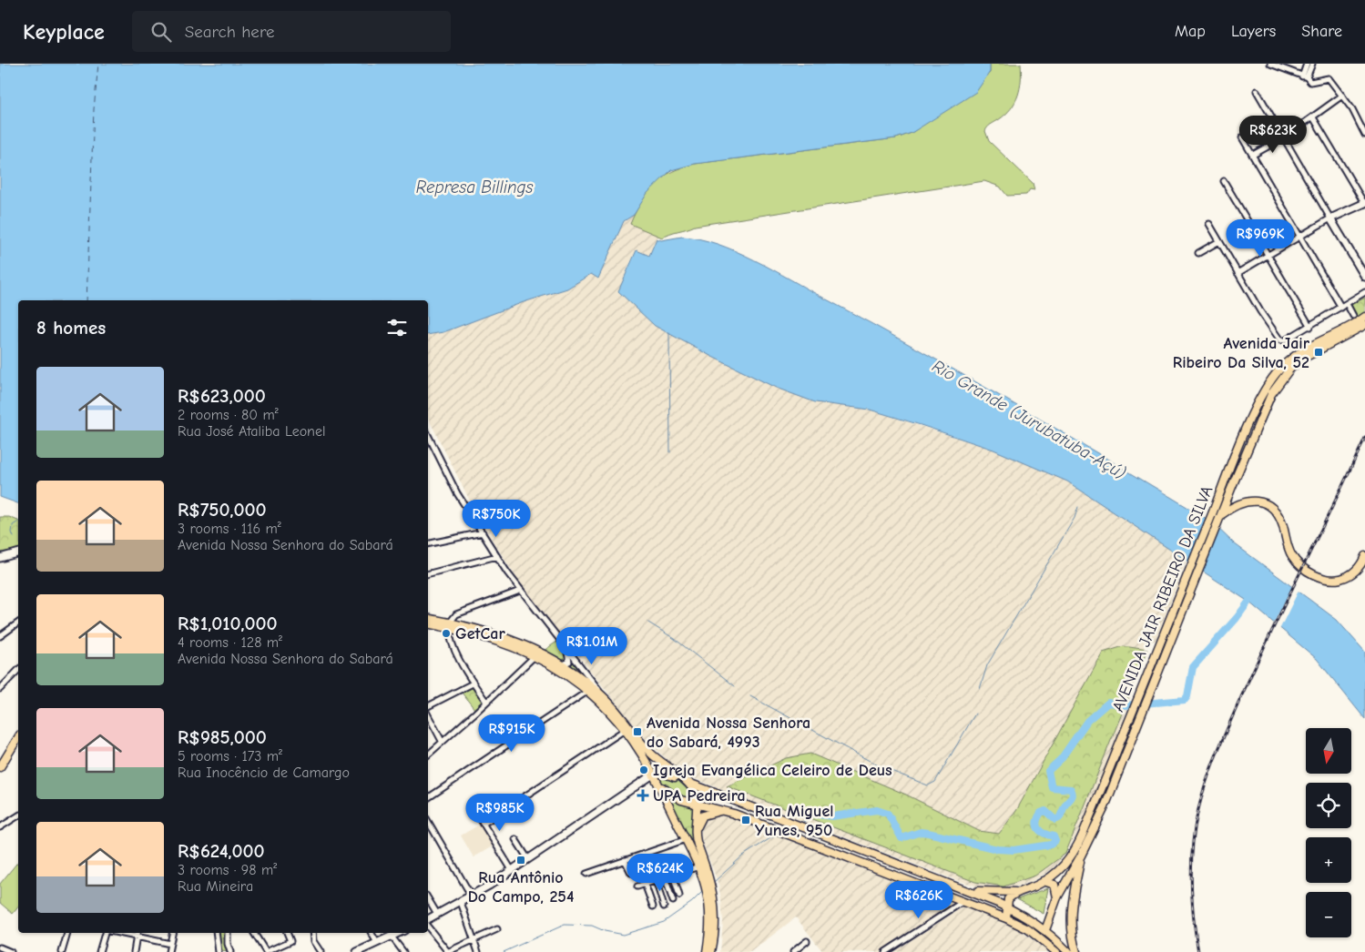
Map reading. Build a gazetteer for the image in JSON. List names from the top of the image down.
{
  "streets": {
    "main road": ["AVENIDA JAIR RIBEIRO DA SILVA"]
  },
  "water": ["Represa Billings", "Rio Grande (Jurubatuba-Açú)"],
  "places": {
    "transit": [
      "Avenida Jair Ribeiro Da Silva, 52",
      "Avenida Nossa Senhora do Sabará, 4993",
      "Rua Miguel Yunes, 950",
      "Rua Antônio Do Campo, 254"
    ],
    "other": ["GetCar", "Igreja Evangélica Celeiro de Deus"],
    "health": ["UPA Pedreira"]
  },
  "north": "bottom",
  "page": {
    "header": "Keyplace",
    "search": "Search here",
    "nav": ["Map", "Layers", "Share"],
    "price": [
      "R$623K",
      "R$969K",
      "R$750K",
      "R$1.01M",
      "R$915K",
      "R$985K",
      "R$624K",
      "R$626K"
    ],
    "heading": "8 homes",
    "list": [
      {
        "name": "R$623,000",
        "note": "2 rooms · 80 m² · Rua José Ataliba Leonel"
      },
      {
        "name": "R$750,000",
        "note": "3 rooms · 116 m² · Avenida Nossa Senhora do Sabará"
      },
      {
        "name": "R$1,010,000",
        "note": "4 rooms · 128 m² · Avenida Nossa Senhora do Sabará"
      },
      {
        "name": "R$985,000",
        "note": "5 rooms · 173 m² · Rua Inocêncio de Camargo"
      },
      {
        "name": "R$624,000",
        "note": "3 rooms · 98 m² · Rua Mineira"
      }
    ],
    "map_buttons": ["+", "−"]
  }
}
